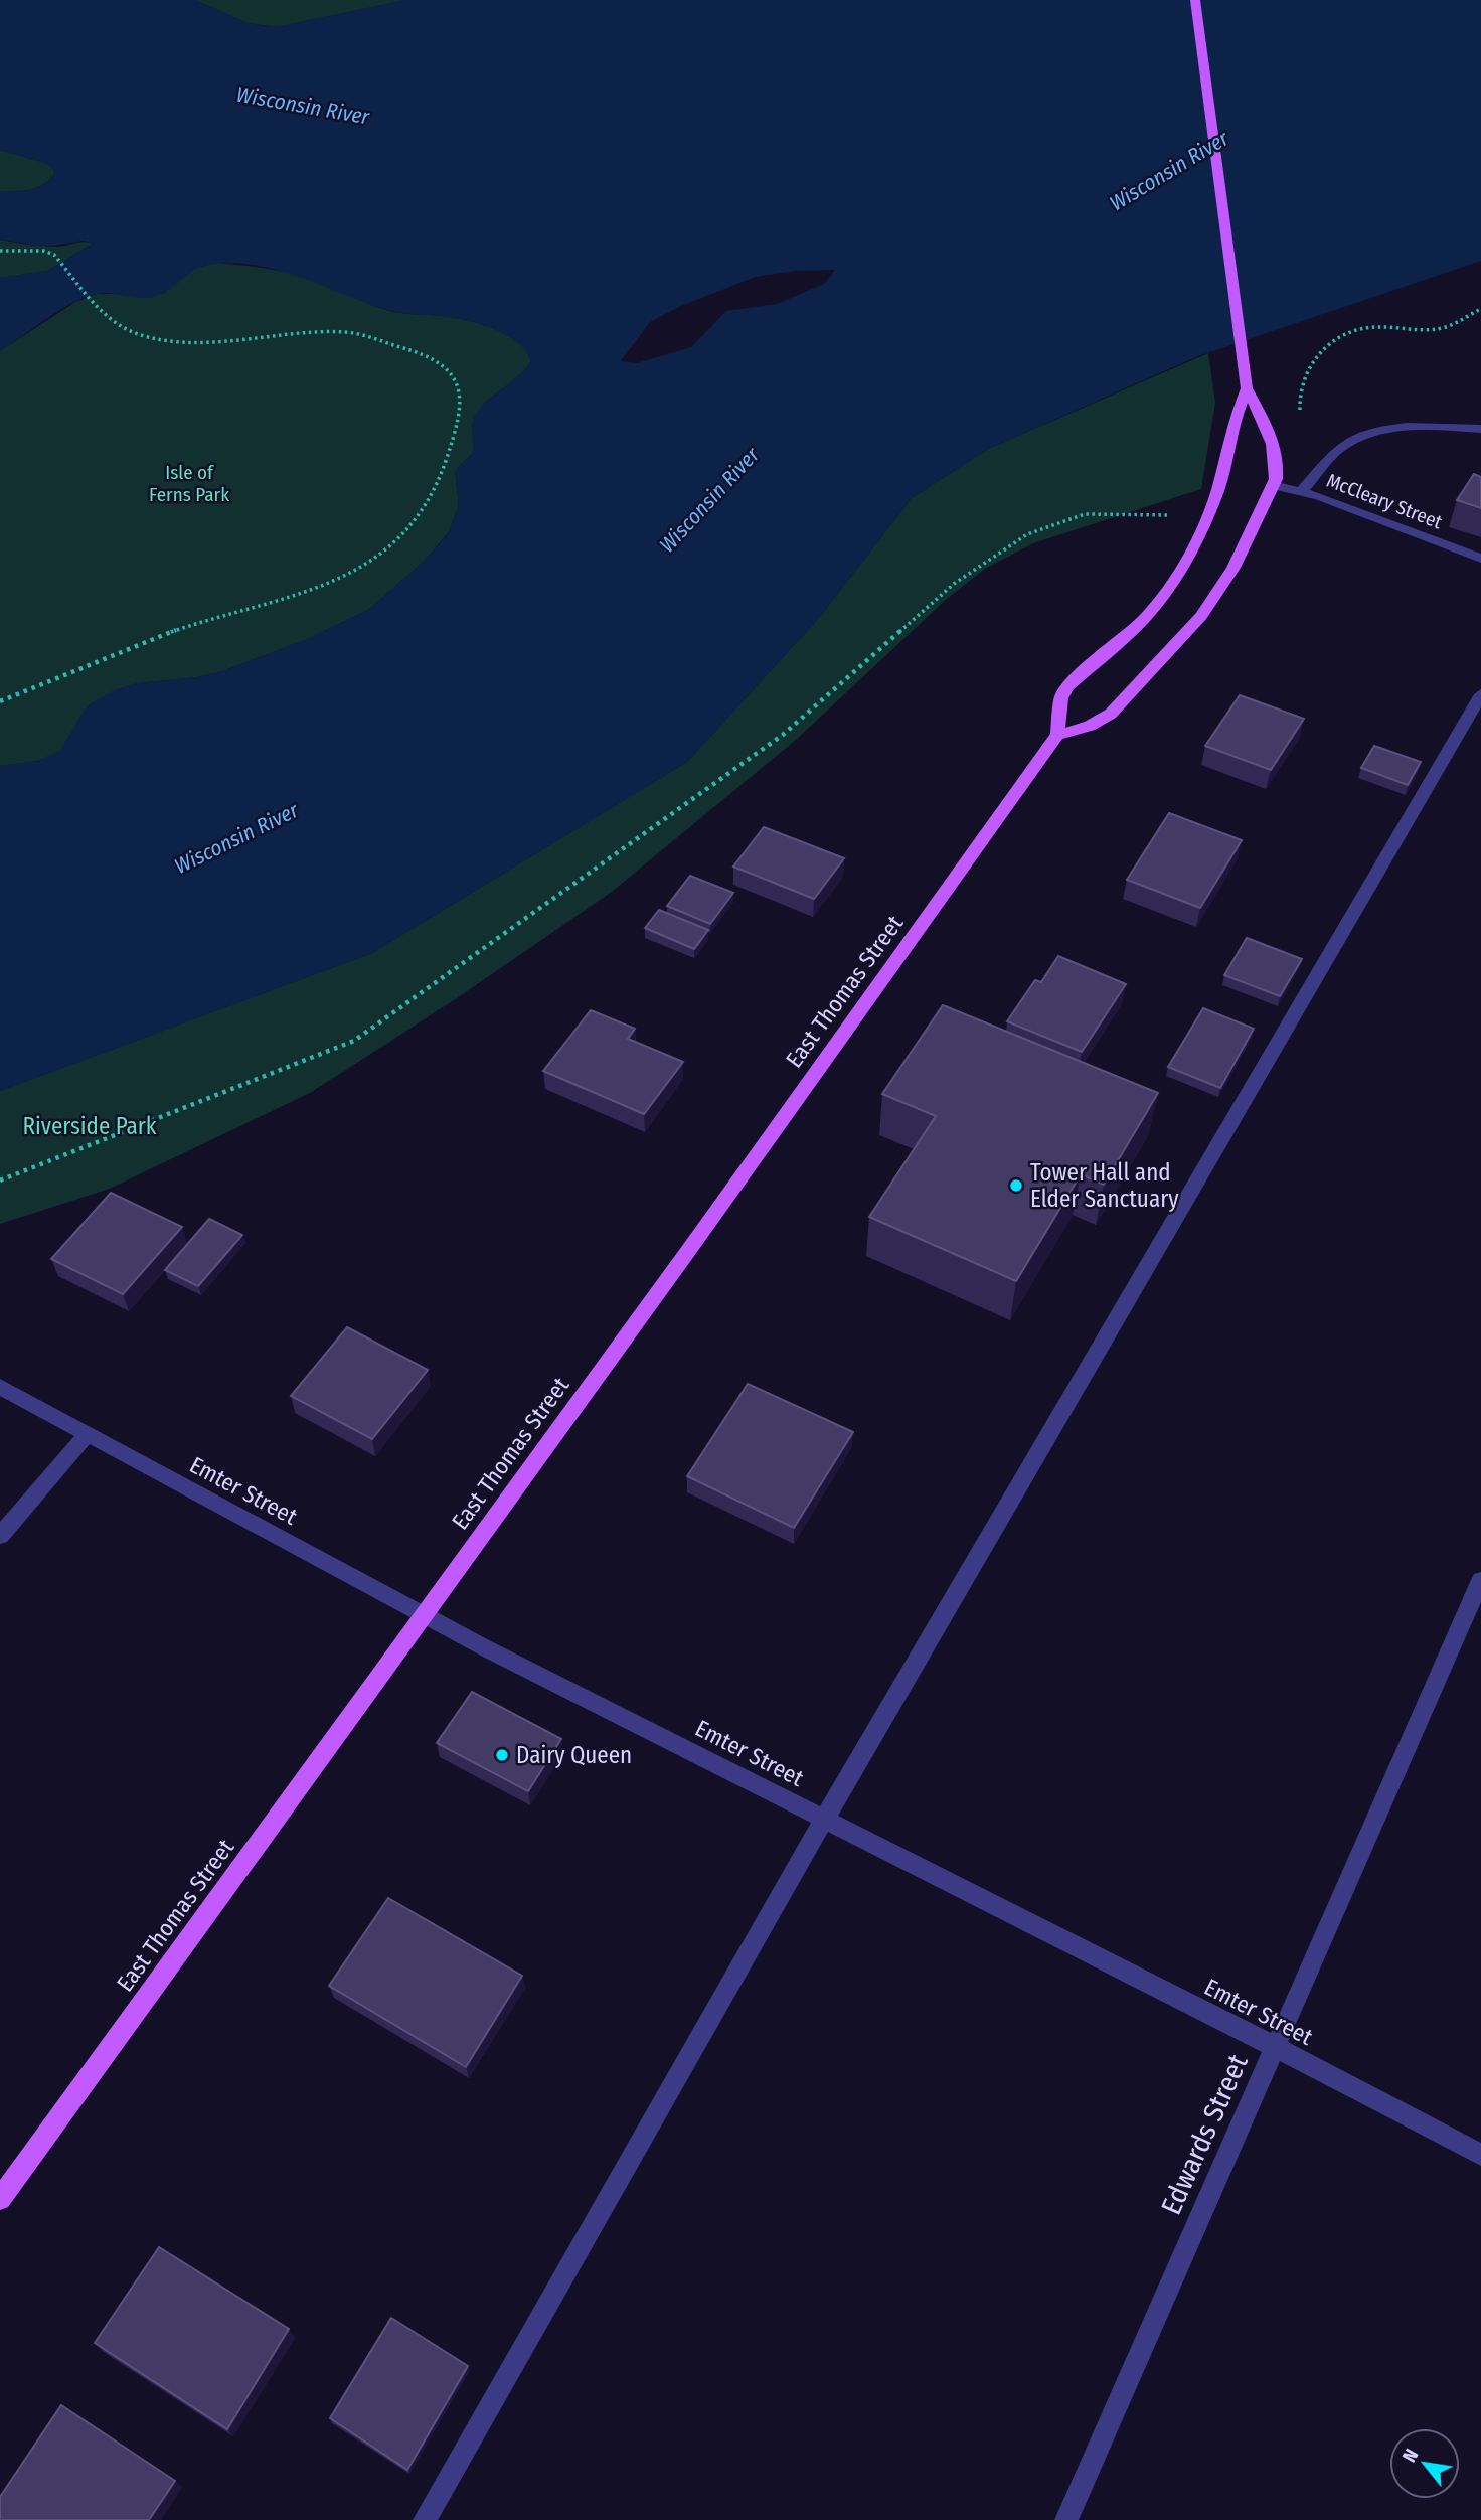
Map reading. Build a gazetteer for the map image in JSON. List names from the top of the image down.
{
  "streets": {
    "main road": ["East Thomas Street"],
    "street": ["McCleary Street", "Emter Street", "Edwards Street"]
  },
  "crossings": [
    ["East Thomas Street", "Emter Street"],
    ["Emter Street", "Edwards Street"]
  ],
  "water": ["Wisconsin River"],
  "parks": ["Isle of Ferns Park", "Riverside Park"],
  "places": ["Tower Hall and Elder Sanctuary", "Dairy Queen"],
  "north": "top left"
}
